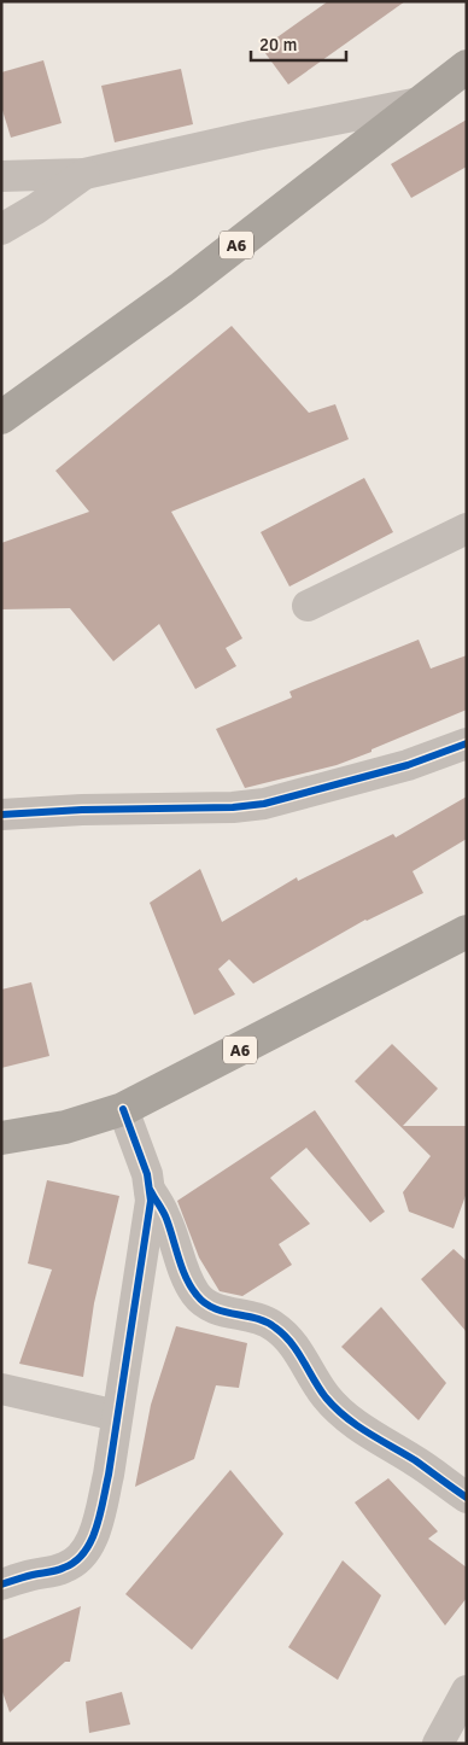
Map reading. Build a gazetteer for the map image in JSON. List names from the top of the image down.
{
  "streets": {
    "highway": ["A6"]
  },
  "scale_bar": "20 m"
}
